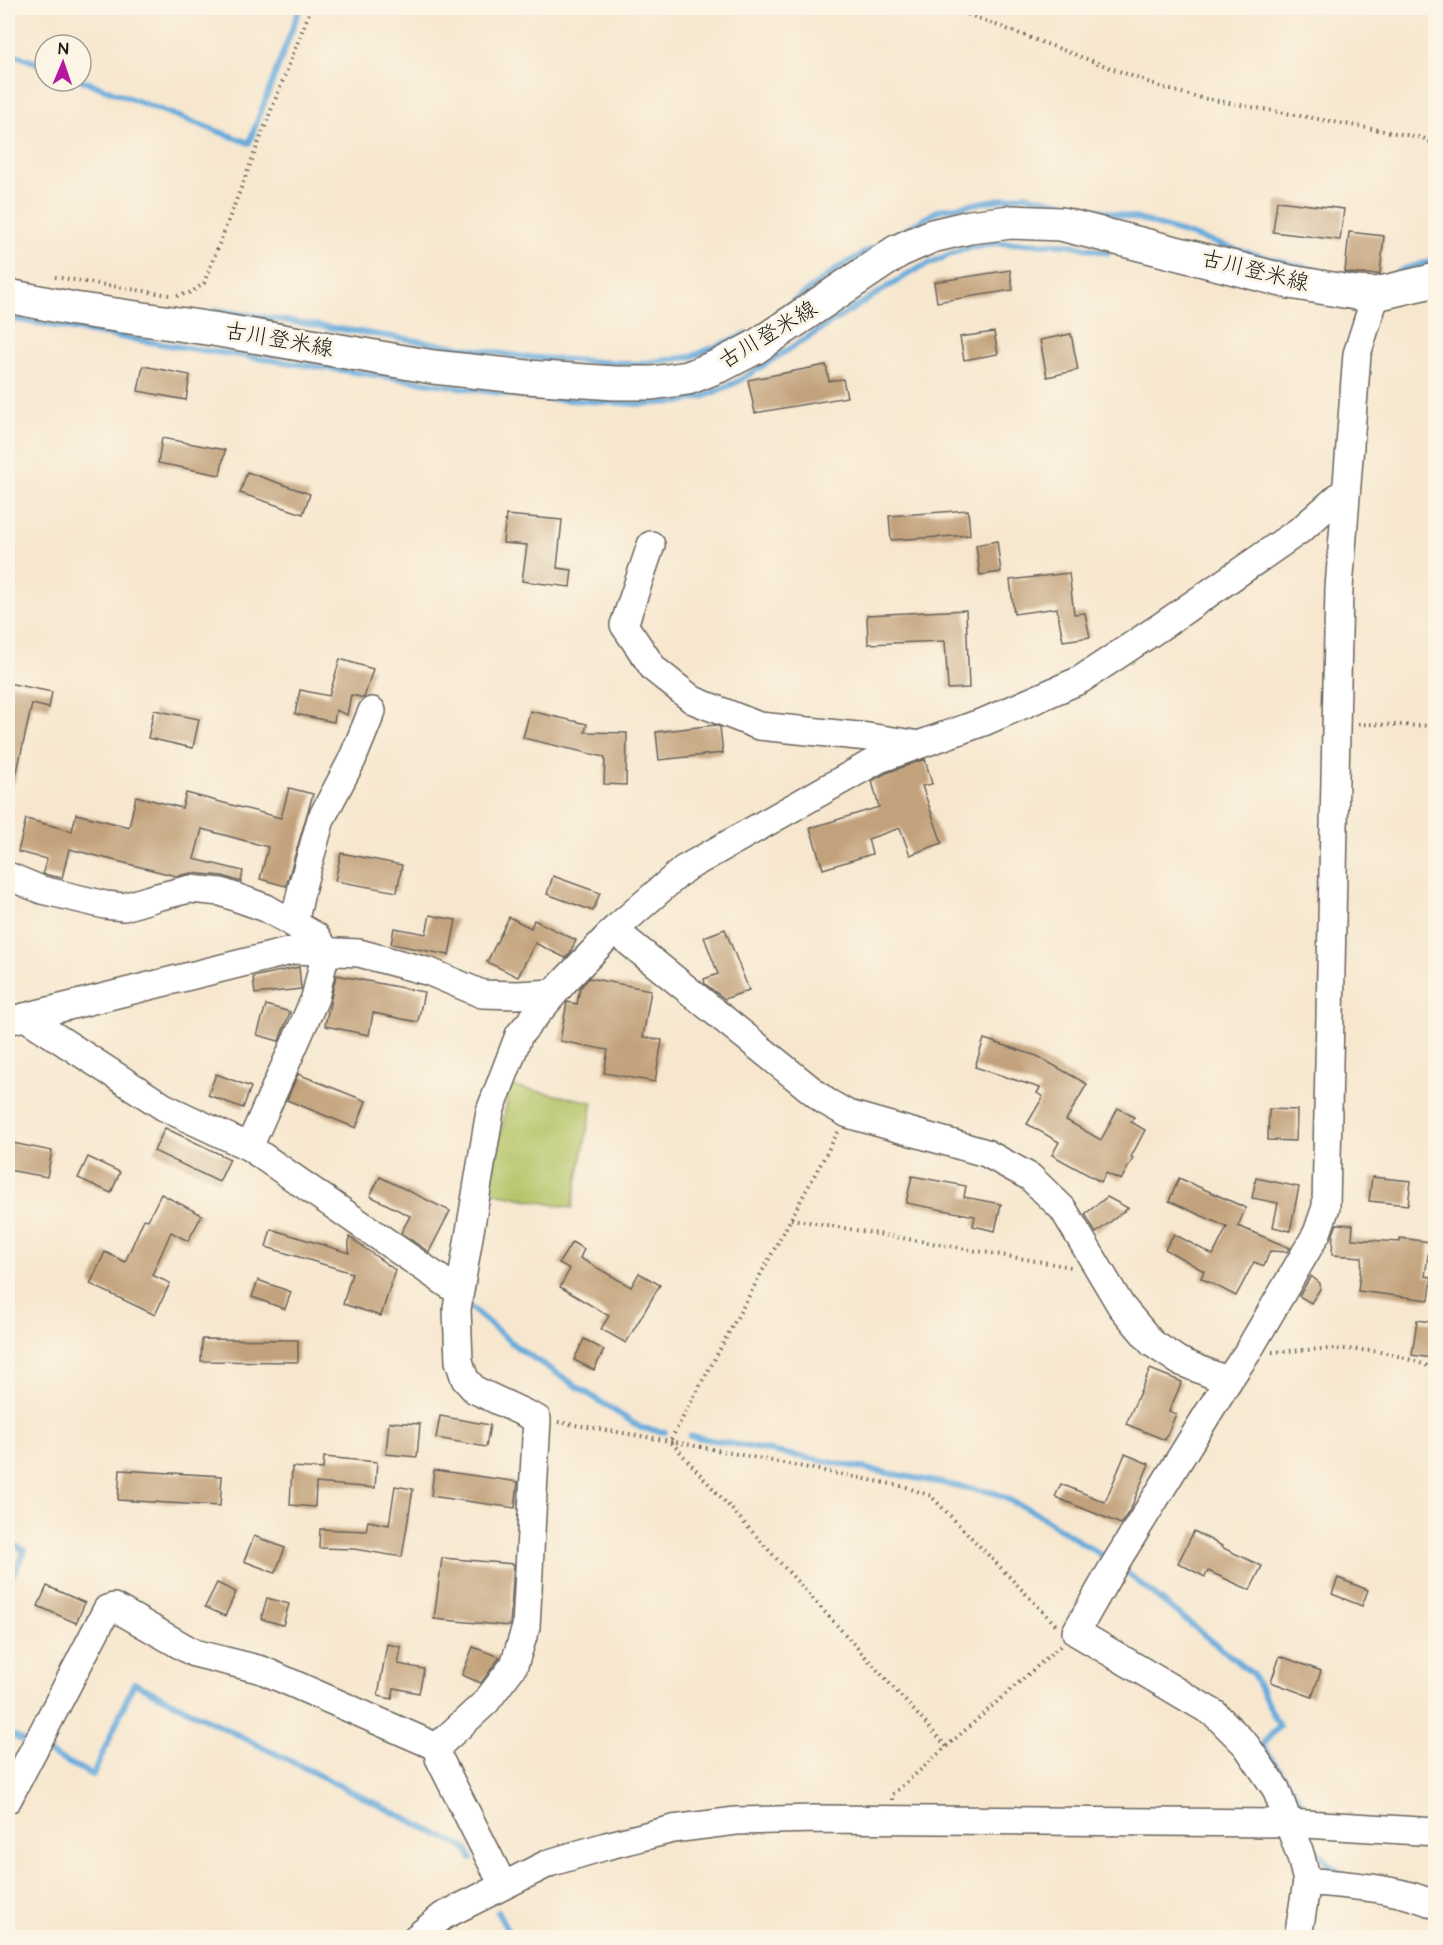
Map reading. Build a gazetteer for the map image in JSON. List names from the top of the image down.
{
  "streets": {
    "main road": ["古川登米線"]
  },
  "north": "top"
}
